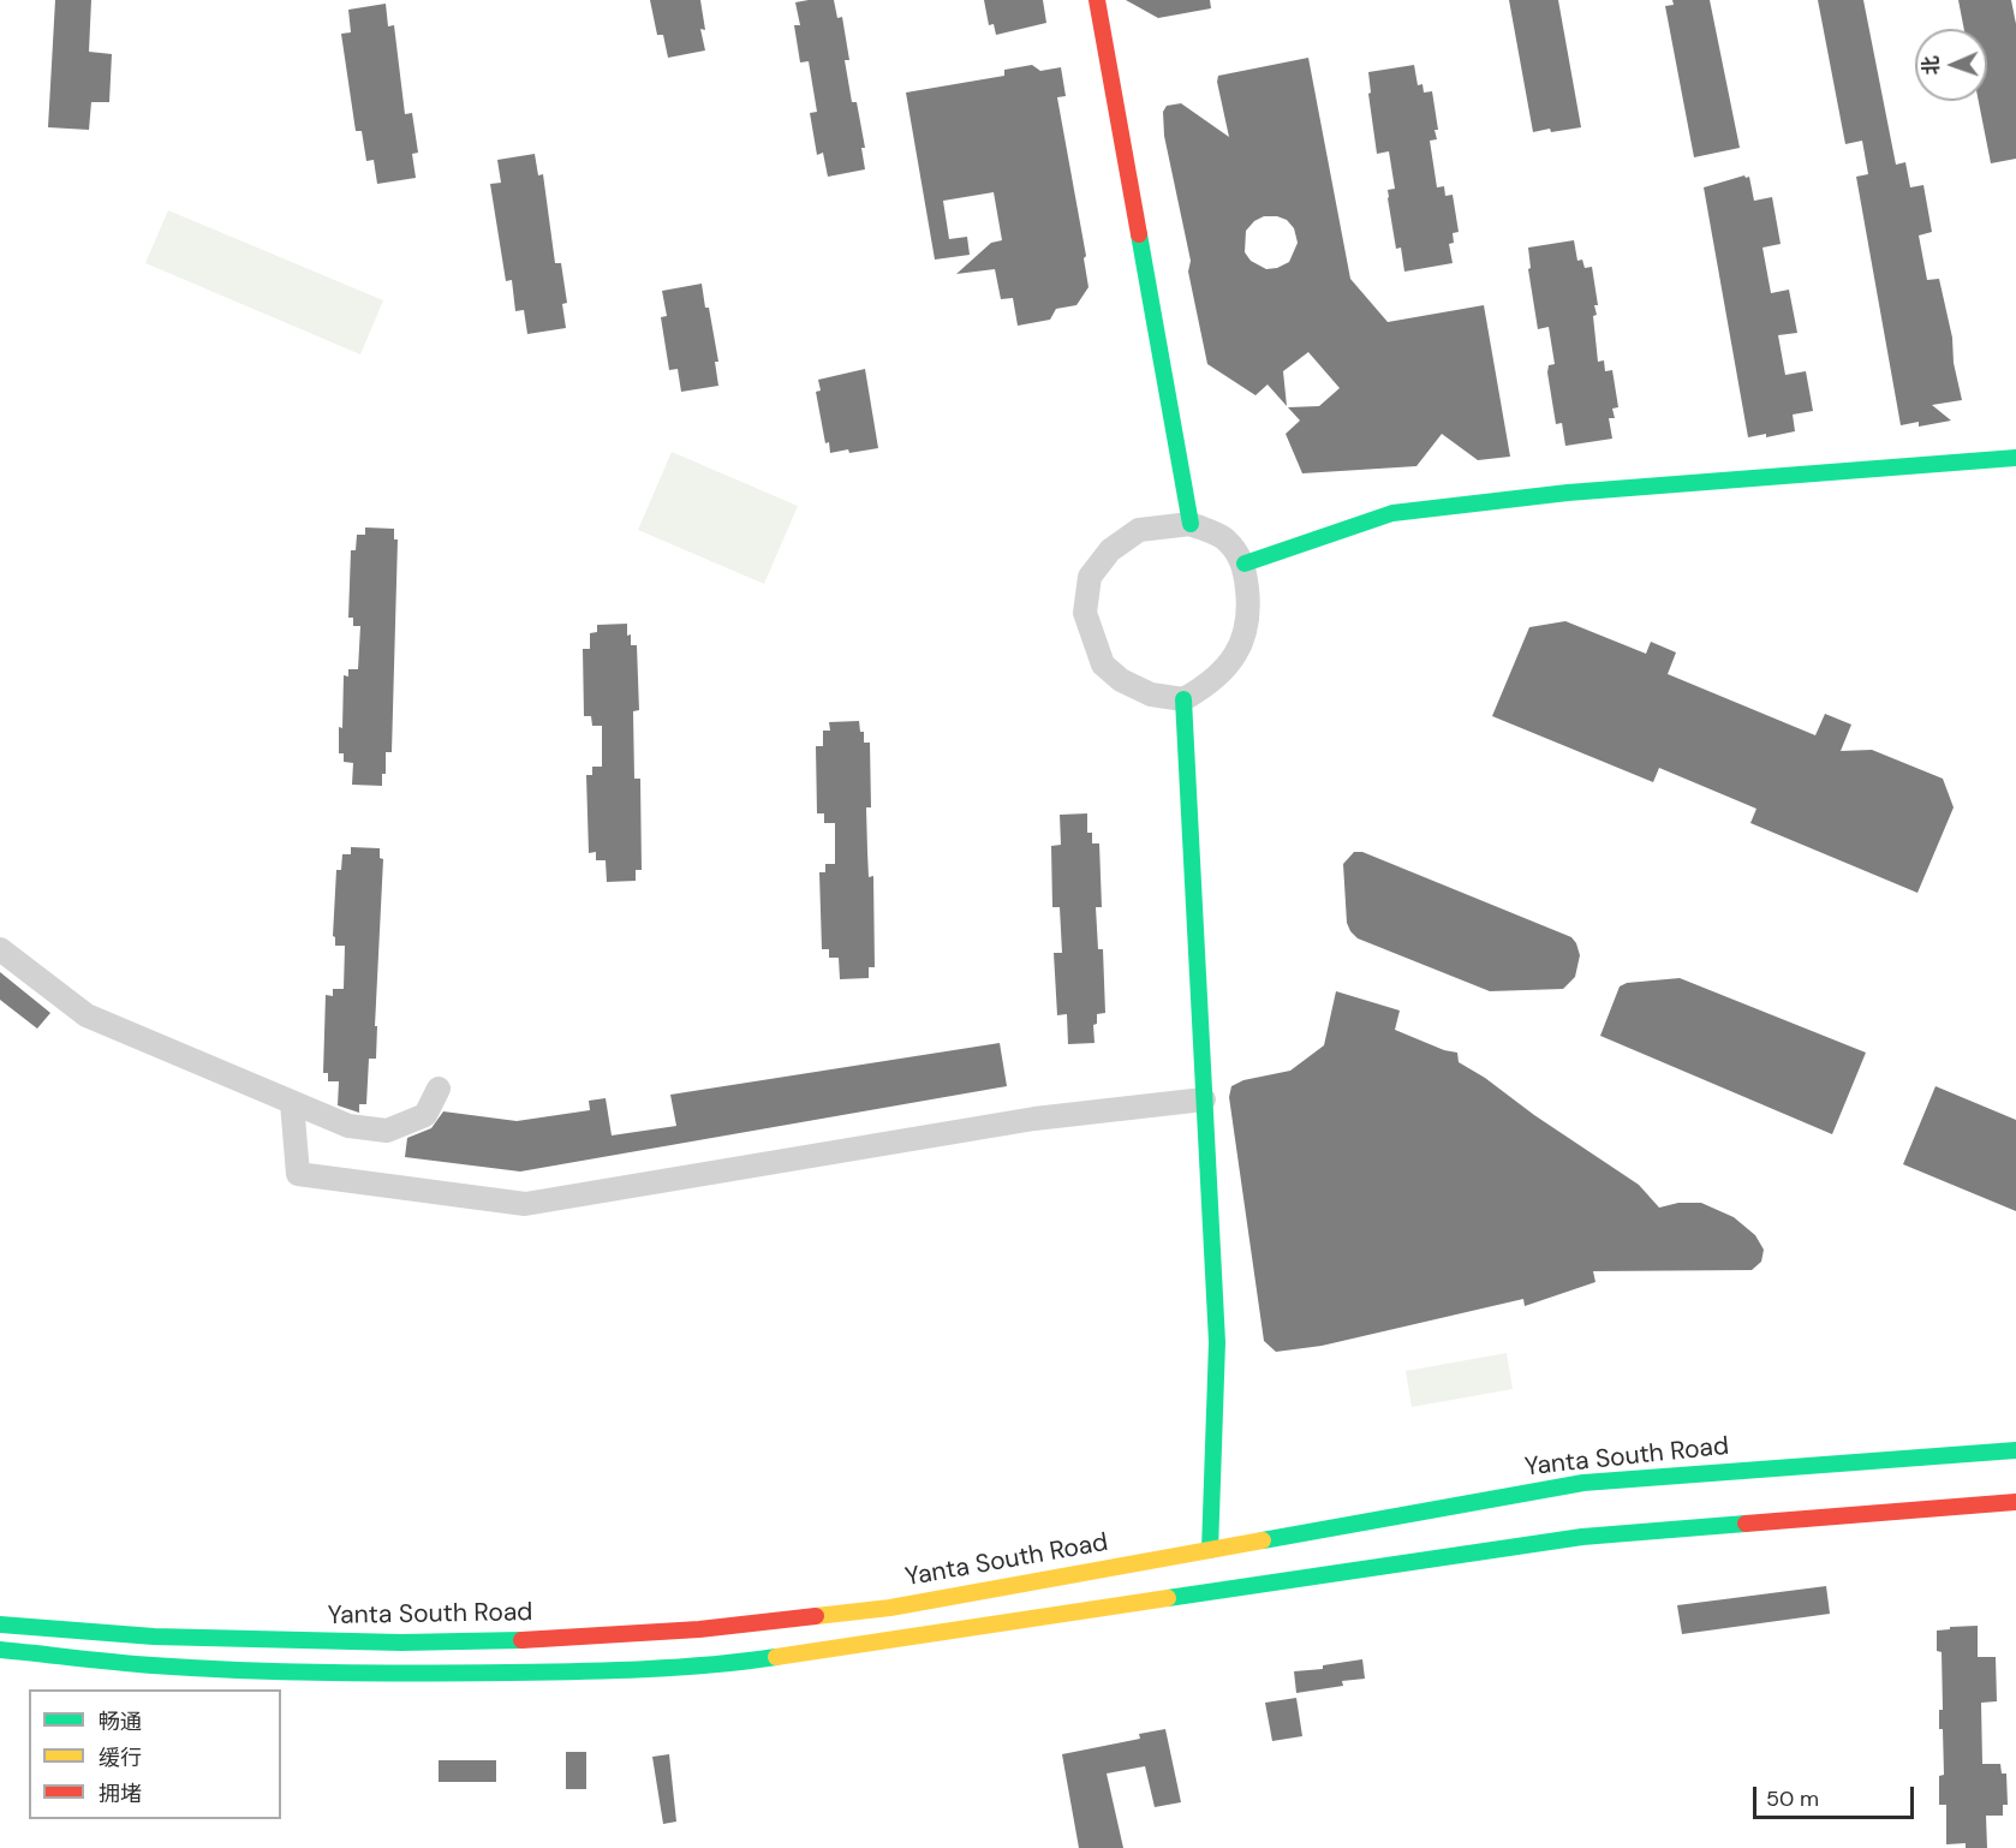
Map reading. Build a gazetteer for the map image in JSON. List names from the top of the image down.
{
  "streets": {
    "main road": ["Yanta South Road"]
  },
  "legend": ["畅通", "缓行", "拥堵"],
  "scale_bar": "50 m",
  "north": "left"
}
